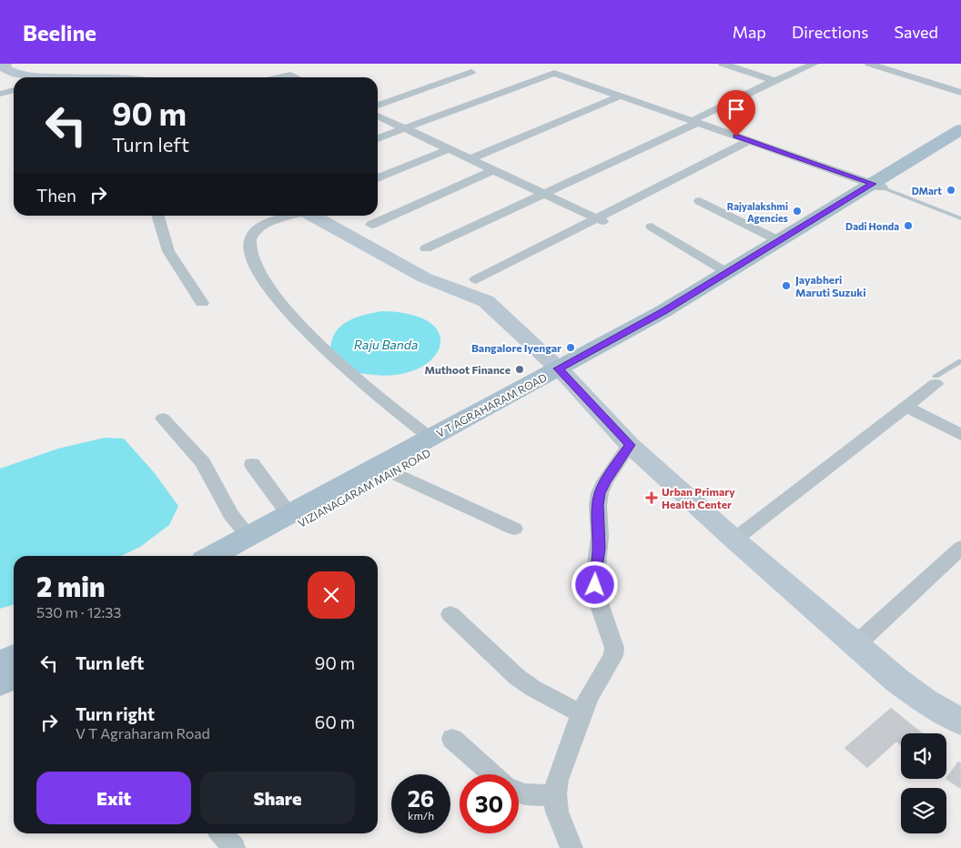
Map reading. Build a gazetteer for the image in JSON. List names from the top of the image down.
{
  "streets": {
    "main road": ["V T AGRAHARAM ROAD", "VIZIANAGARAM MAIN ROAD"]
  },
  "crossings": [
    ["V T AGRAHARAM ROAD", "VIZIANAGARAM MAIN ROAD"]
  ],
  "water": ["Raju Banda"],
  "places": {
    "other": [
      "DMart",
      "Rajyalakshmi Agencies",
      "Dadi Honda",
      "Jayabheri Maruti Suzuki",
      "Bangalore Iyengar",
      "Muthoot Finance"
    ],
    "health": ["Urban Primary Health Center"]
  },
  "page": {
    "header": "Beeline",
    "nav": ["Map", "Directions", "Saved"],
    "turn": ["90 m", "Turn left"],
    "then": "Then",
    "heading": ["2 min", "530 m · 12:33"],
    "list": [
      {
        "name": "Turn left",
        "value": "90 m"
      },
      {
        "name": "Turn right",
        "note": "V T Agraharam Road",
        "value": "60 m"
      }
    ],
    "buttons": ["Exit", "Share"],
    "speed": "26 km/h",
    "limit": "30"
  }
}
